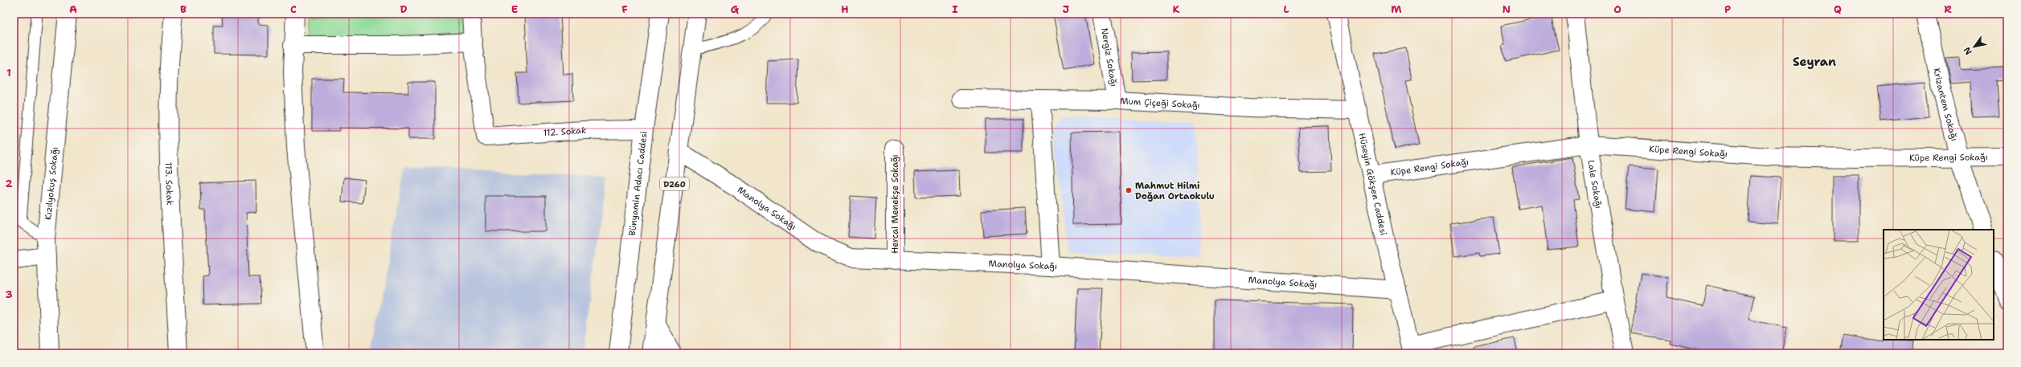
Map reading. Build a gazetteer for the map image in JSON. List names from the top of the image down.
{
  "streets": {
    "street": [
      "Nergiz Sokağı",
      "Mum Çiçeği Sokağı",
      "Krizantem Sokağı",
      "112. Sokak",
      "Küpe Rengi Sokağı",
      "Kızılyokuş Sokağı",
      "113. Sokak",
      "Bünyamin Adacı Caddesi",
      "D260",
      "Hüseyin Gökşen Caddesi",
      "Lale Sokağı",
      "Hercai Menekşe Sokağı",
      "Manolya Sokağı"
    ]
  },
  "crossings": [
    ["Nergiz Sokağı", "Mum Çiçeği Sokağı"],
    ["Mum Çiçeği Sokağı", "Hüseyin Gökşen Caddesi"],
    ["Krizantem Sokağı", "Küpe Rengi Sokağı"],
    ["112. Sokak", "Bünyamin Adacı Caddesi"],
    ["Küpe Rengi Sokağı", "Hüseyin Gökşen Caddesi"],
    ["Küpe Rengi Sokağı", "Lale Sokağı"],
    ["D260", "Manolya Sokağı"],
    ["Hüseyin Gökşen Caddesi", "Manolya Sokağı"],
    ["Hercai Menekşe Sokağı", "Manolya Sokağı"]
  ],
  "districts": ["Seyran"],
  "places": ["Mahmut Hilmi Doğan Ortaokulu"],
  "north": "bottom left",
  "grid": {
    "columns": [
      "A",
      "B",
      "C",
      "D",
      "E",
      "F",
      "G",
      "H",
      "I",
      "J",
      "K",
      "L",
      "M",
      "N",
      "O",
      "P",
      "Q",
      "R"
    ],
    "rows": ["1", "2", "3"]
  }
}
